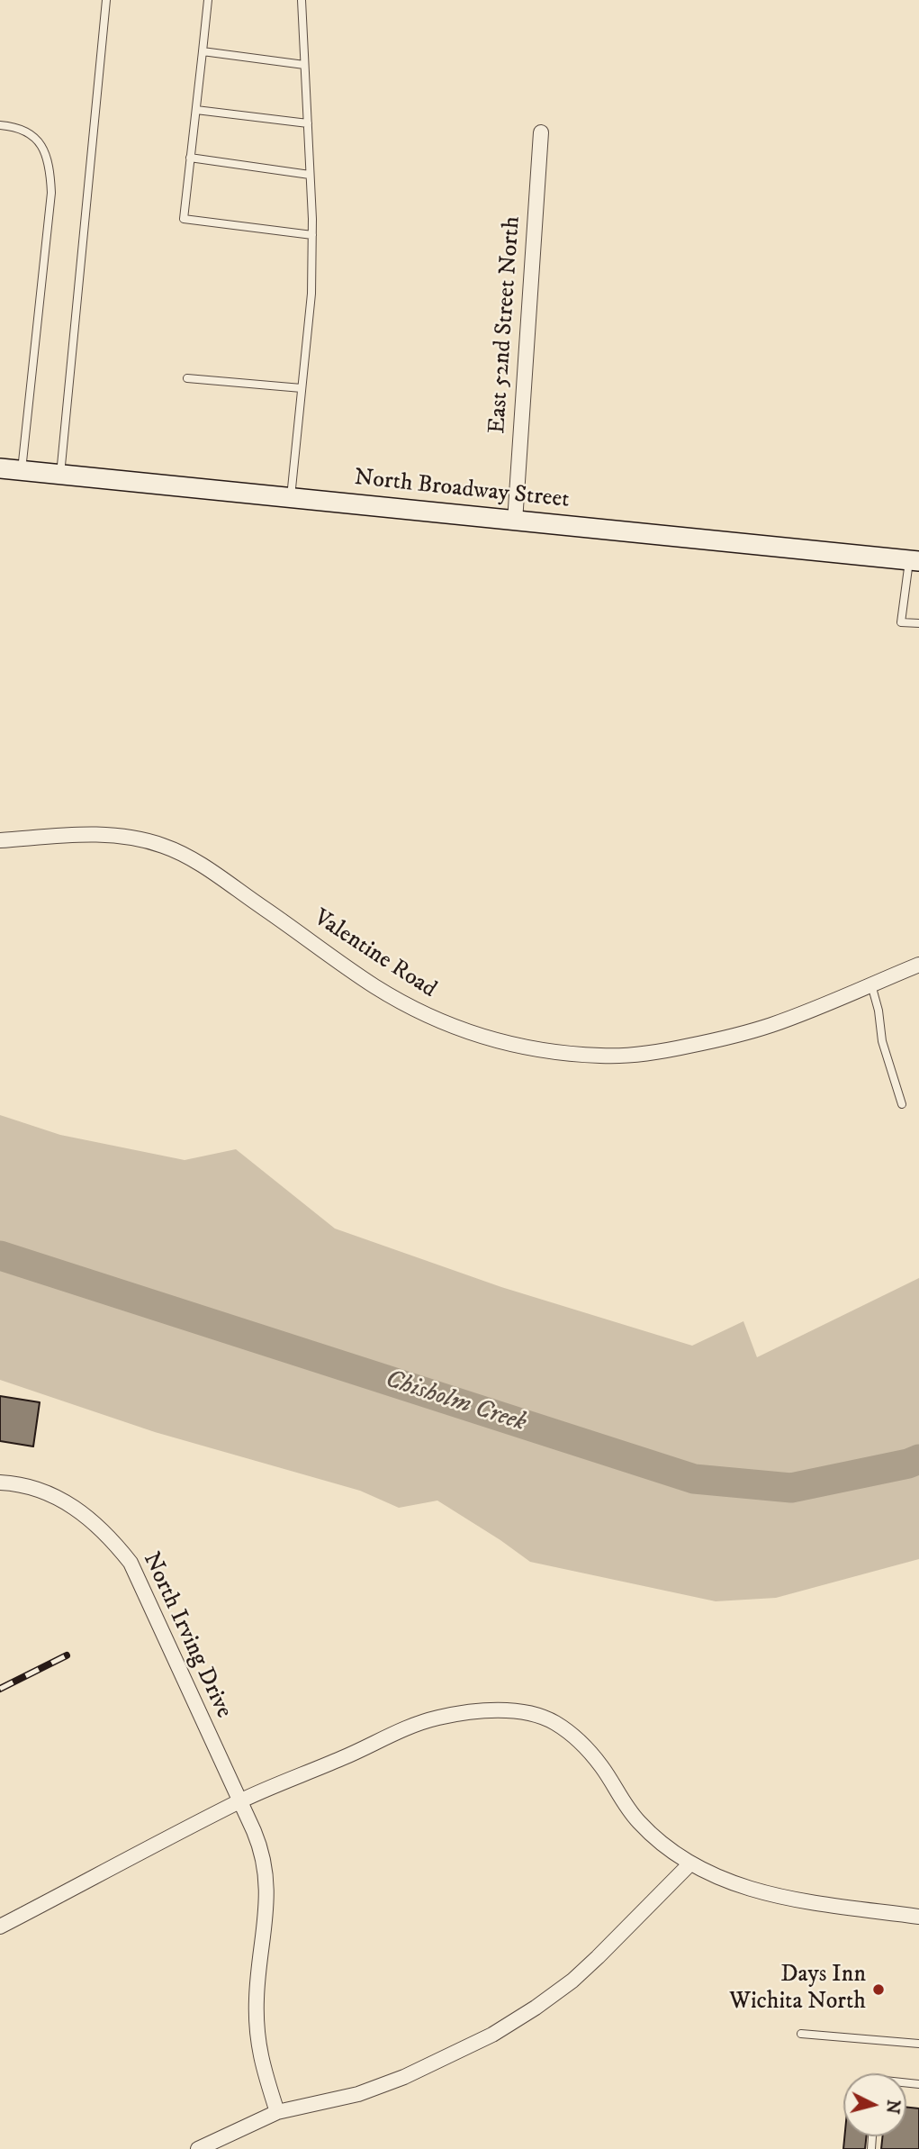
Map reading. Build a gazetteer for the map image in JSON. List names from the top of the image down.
{
  "streets": {
    "main road": ["North Broadway Street"],
    "street": ["East 52nd Street North", "Valentine Road", "North Irving Drive"]
  },
  "crossings": [
    ["East 52nd Street North", "North Broadway Street"]
  ],
  "water": ["Chisholm Creek"],
  "places": ["Days Inn Wichita North"],
  "north": "right"
}
